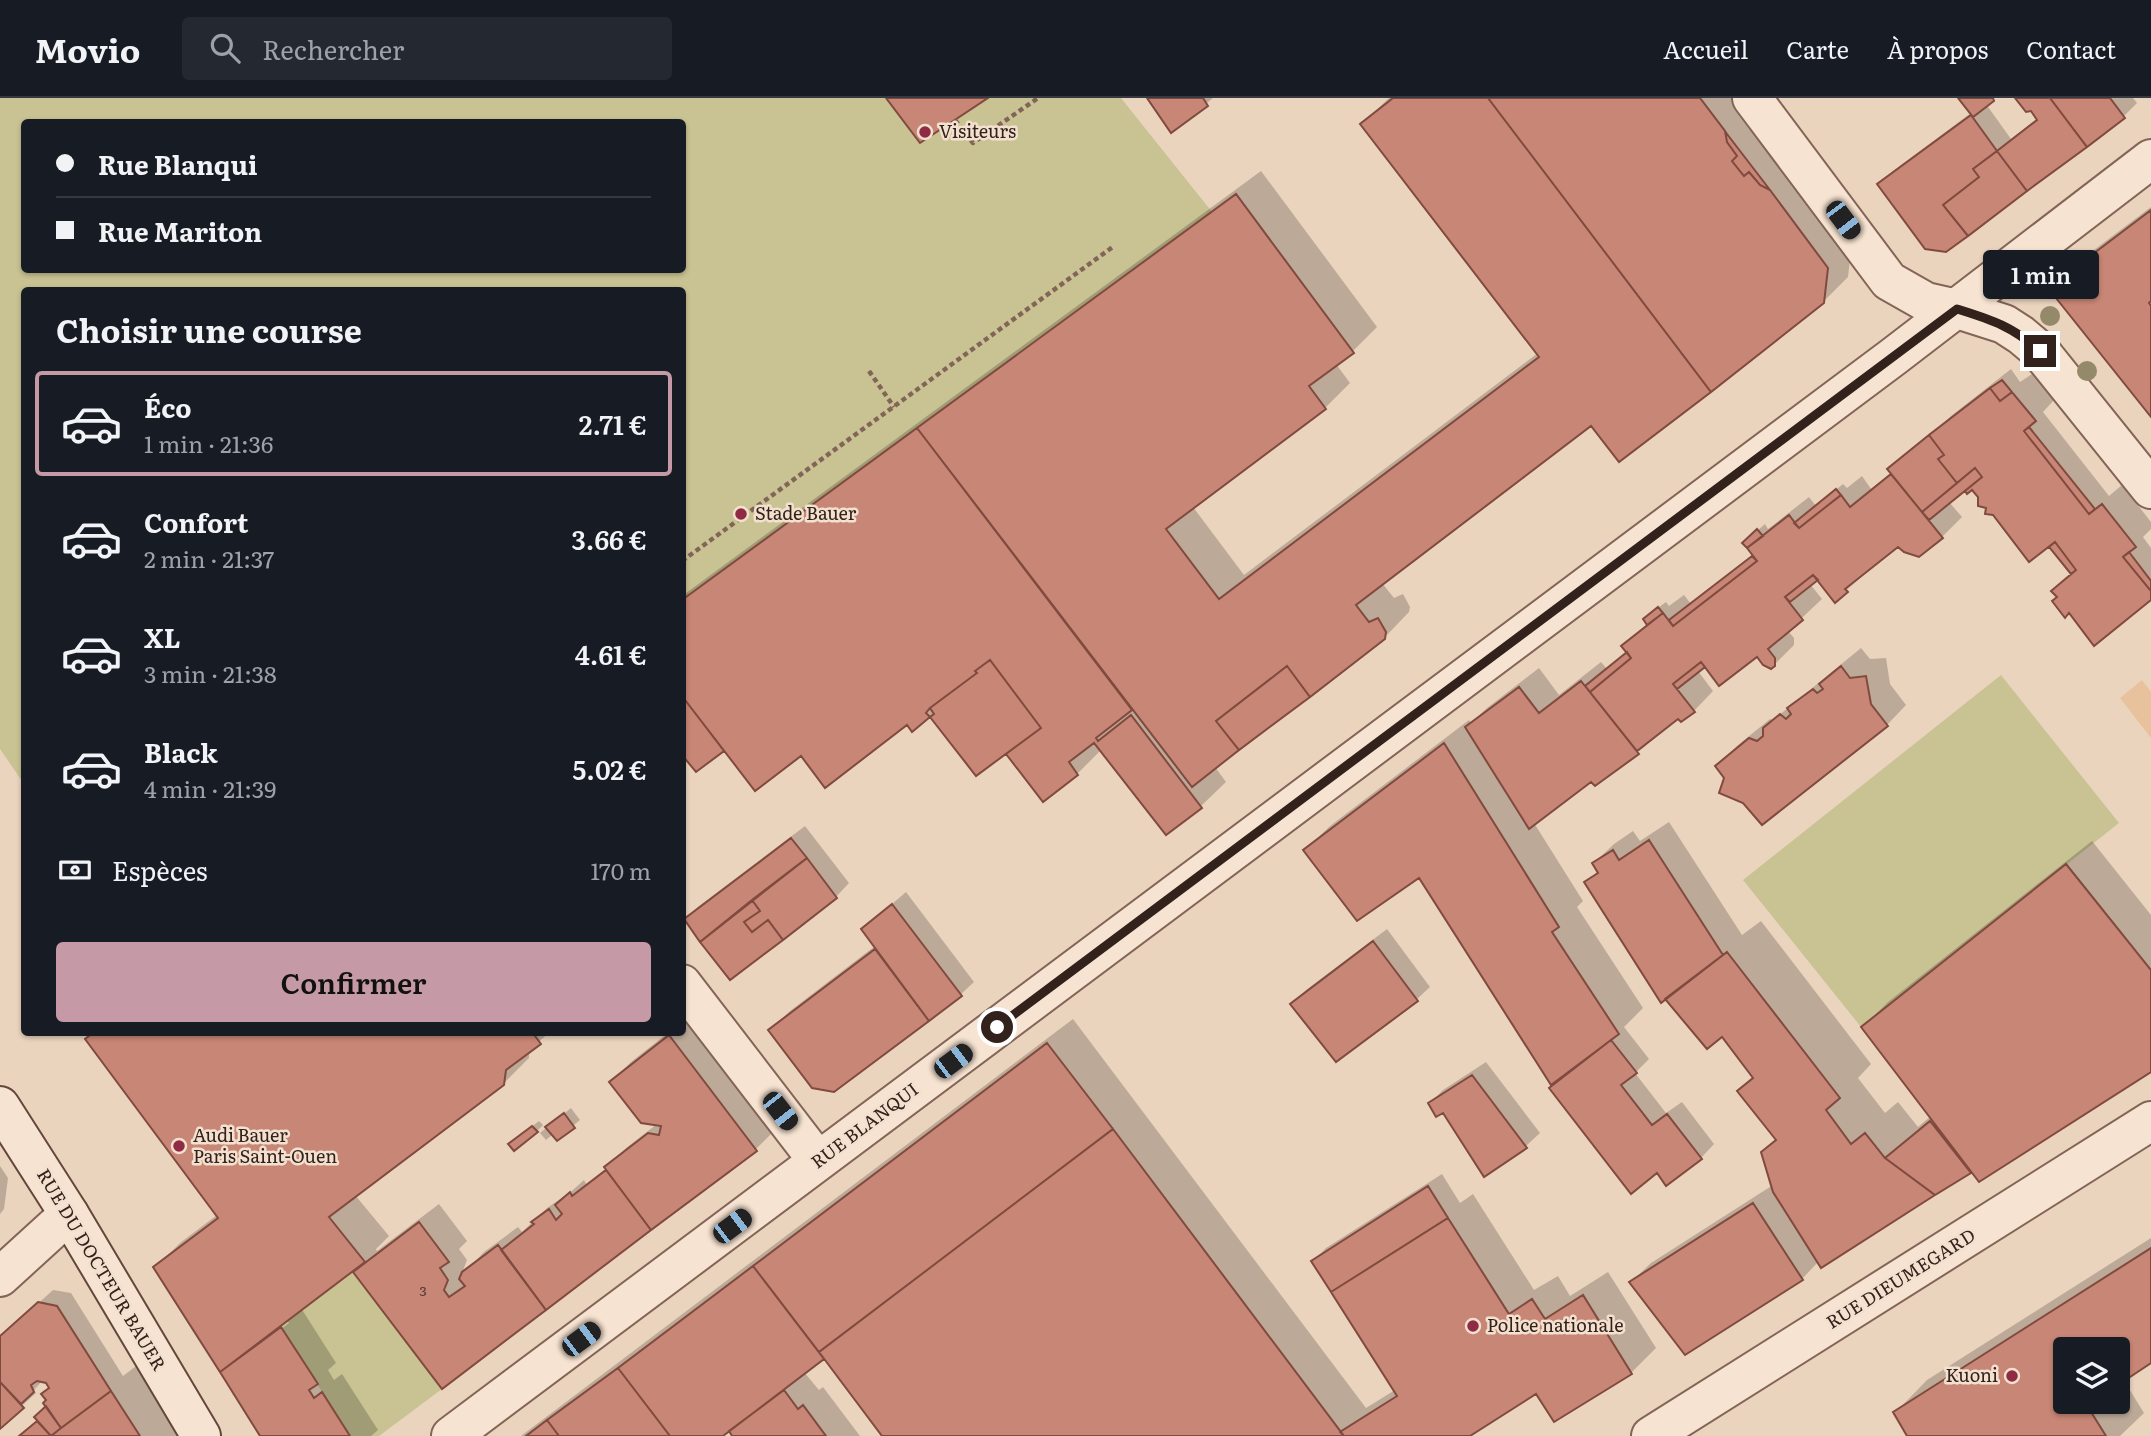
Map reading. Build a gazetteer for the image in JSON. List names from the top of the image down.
{
  "streets": {
    "street": ["RUE BLANQUI", "RUE DU DOCTEUR BAUER", "RUE DIEUMEGARD"]
  },
  "places": [
    "Visiteurs",
    "Stade Bauer",
    "Audi Bauer Paris Saint-Ouen",
    "Police nationale",
    "Kuoni"
  ],
  "house_numbers": ["3"],
  "page": {
    "header": "Movio",
    "search": "Rechercher",
    "nav": [
      "Accueil",
      "Carte",
      "À propos",
      "Contact"
    ],
    "banner": ["Rue Blanqui", "Rue Mariton"],
    "bubble": "1 min",
    "heading": "Choisir une course",
    "list": [
      {
        "name": "Éco",
        "note": "1 min · 21:36",
        "value": "2.71 €"
      },
      {
        "name": "Confort",
        "note": "2 min · 21:37",
        "value": "3.66 €"
      },
      {
        "name": "XL",
        "note": "3 min · 21:38",
        "value": "4.61 €"
      },
      {
        "name": "Black",
        "note": "4 min · 21:39",
        "value": "5.02 €"
      }
    ],
    "pay": ["Espèces", "170 m"],
    "buttons": "Confirmer"
  }
}
